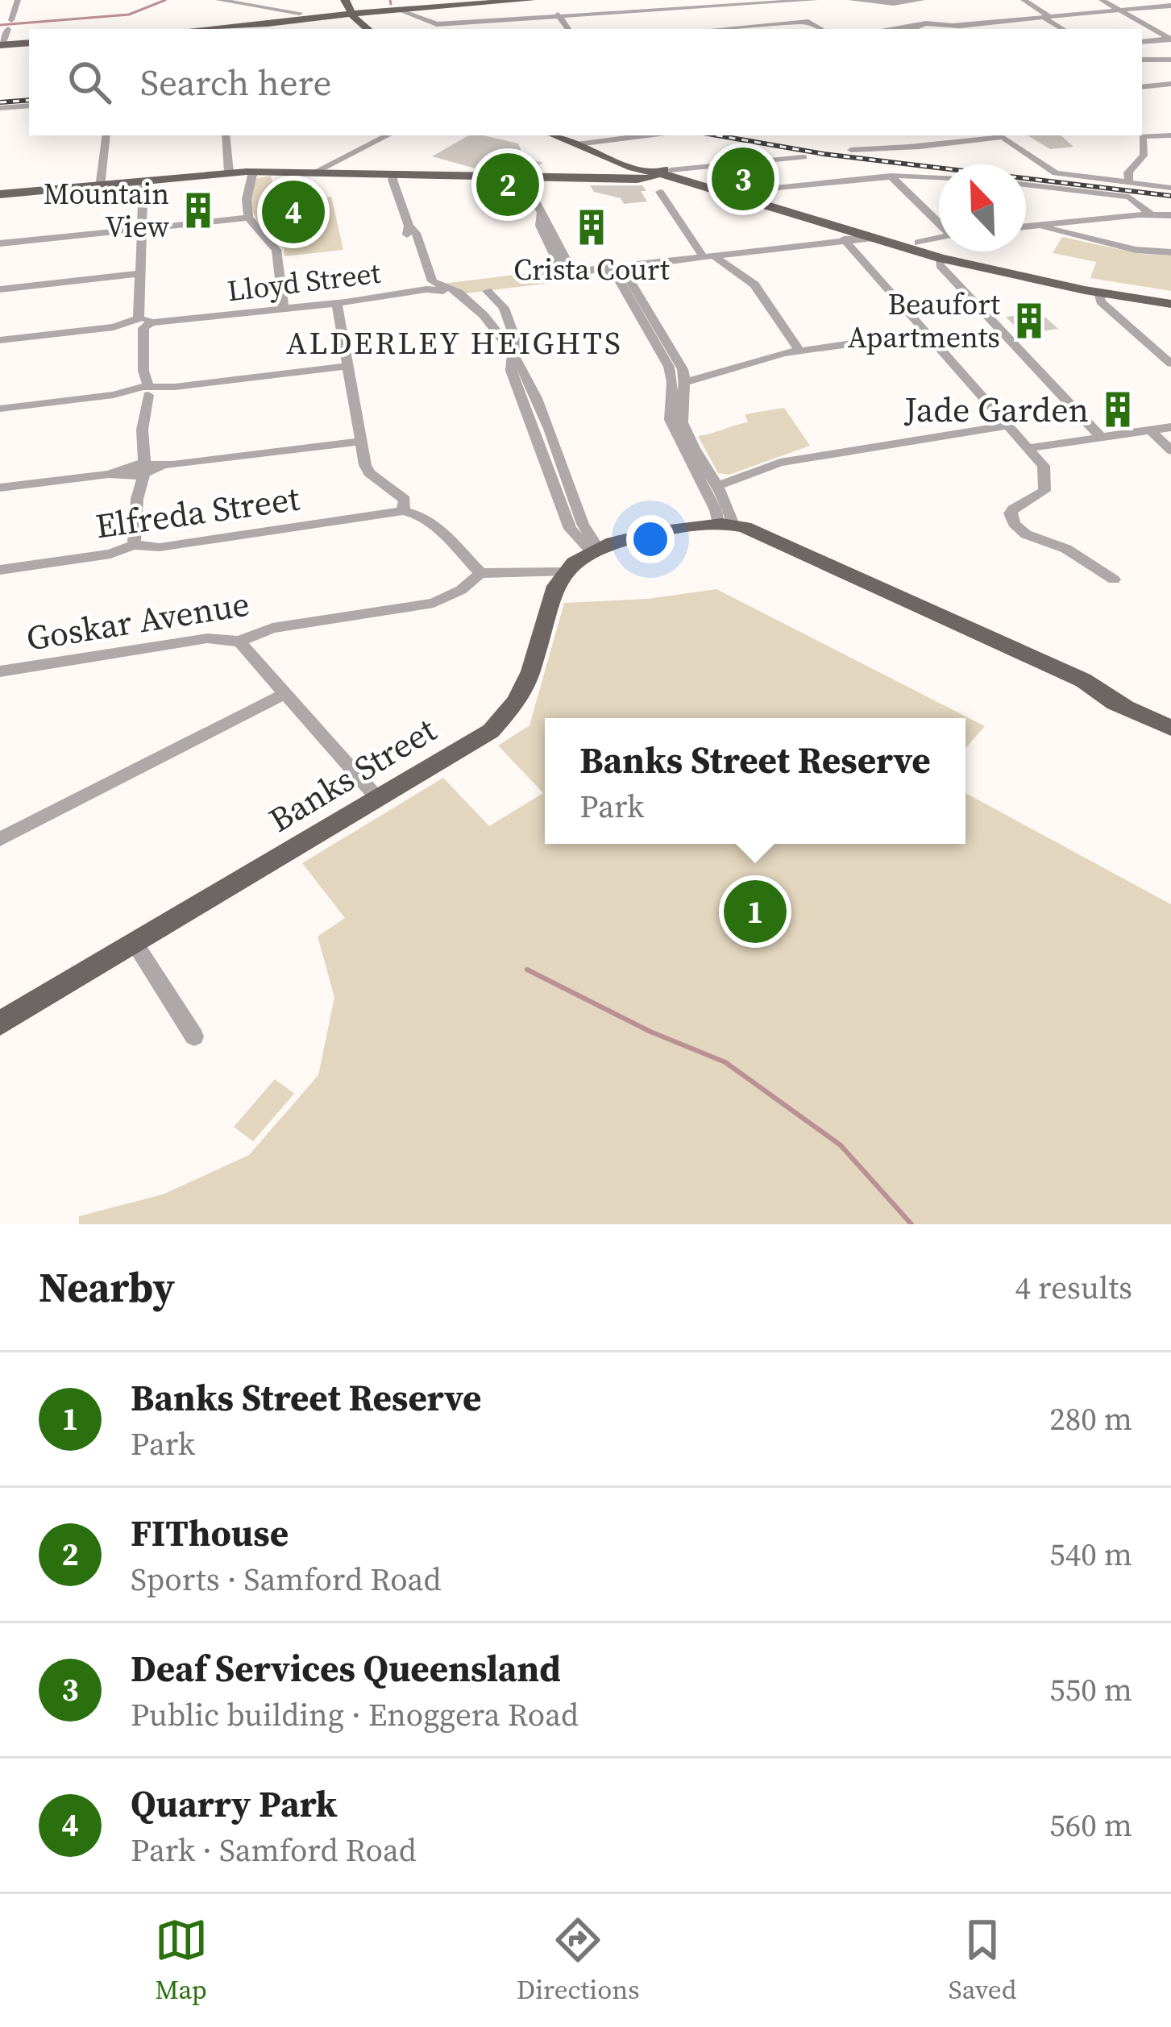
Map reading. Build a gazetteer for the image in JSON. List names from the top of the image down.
{
  "streets": {
    "main road": ["Banks Street"],
    "street": ["Lloyd Street", "Elfreda Street", "Goskar Avenue"]
  },
  "districts": ["ALDERLEY HEIGHTS"],
  "places": {
    "building": [
      "Mountain View",
      "Crista Court",
      "Beaufort Apartments",
      "Jade Garden"
    ]
  },
  "north": "top left",
  "page": {
    "search": "Search here",
    "pins": [
      "3",
      "2",
      "4",
      "1"
    ],
    "popup": ["Banks Street Reserve", "Park"],
    "heading": ["Nearby", "4 results"],
    "list": [
      {
        "mark": "1",
        "name": "Banks Street Reserve",
        "note": "Park",
        "value": "280 m"
      },
      {
        "mark": "2",
        "name": "FIThouse",
        "note": "Sports · Samford Road",
        "value": "540 m"
      },
      {
        "mark": "3",
        "name": "Deaf Services Queensland",
        "note": "Public building · Enoggera Road",
        "value": "550 m"
      },
      {
        "mark": "4",
        "name": "Quarry Park",
        "note": "Park · Samford Road",
        "value": "560 m"
      }
    ],
    "nav": ["Map", "Directions", "Saved"]
  }
}
